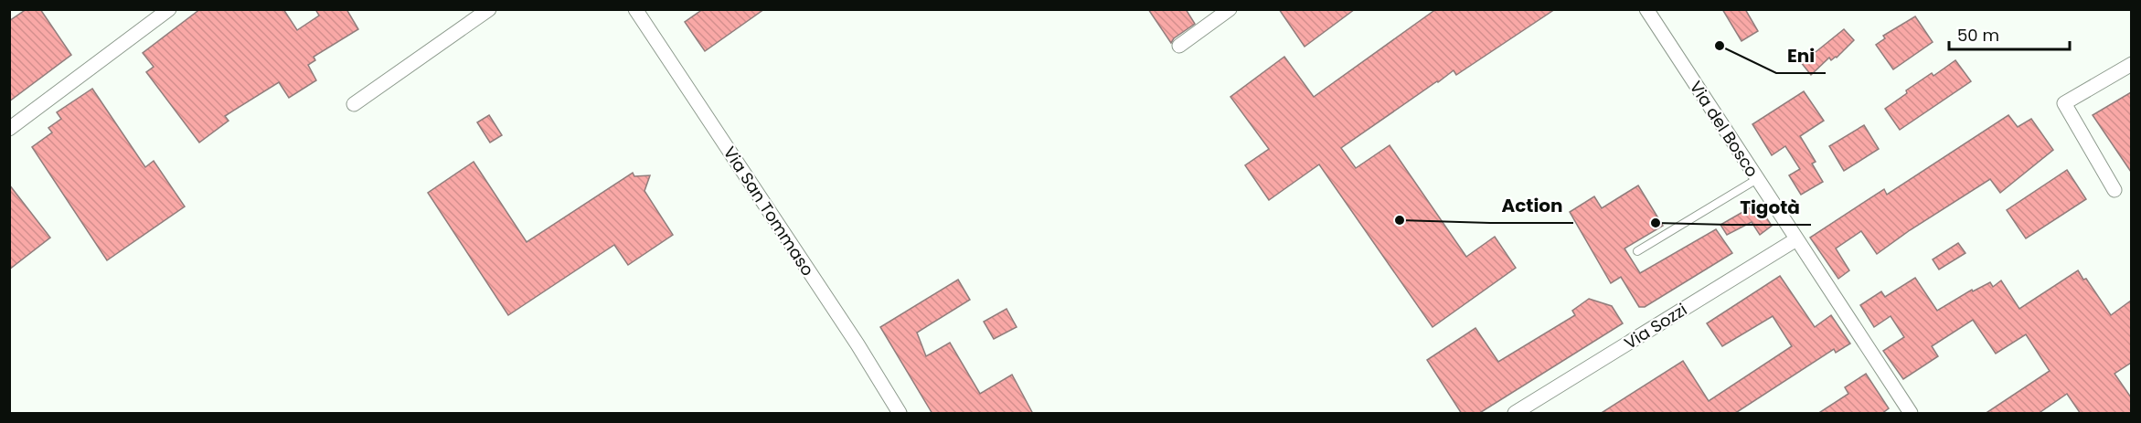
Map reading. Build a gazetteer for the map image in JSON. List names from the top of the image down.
{
  "streets": {
    "street": ["Via del Bosco", "Via San Tommaso", "Via Sozzi"]
  },
  "crossings": [
    ["Via del Bosco", "Via Sozzi"]
  ],
  "places": ["Eni", "Action", "Tigotà"],
  "scale_bar": "50 m"
}
